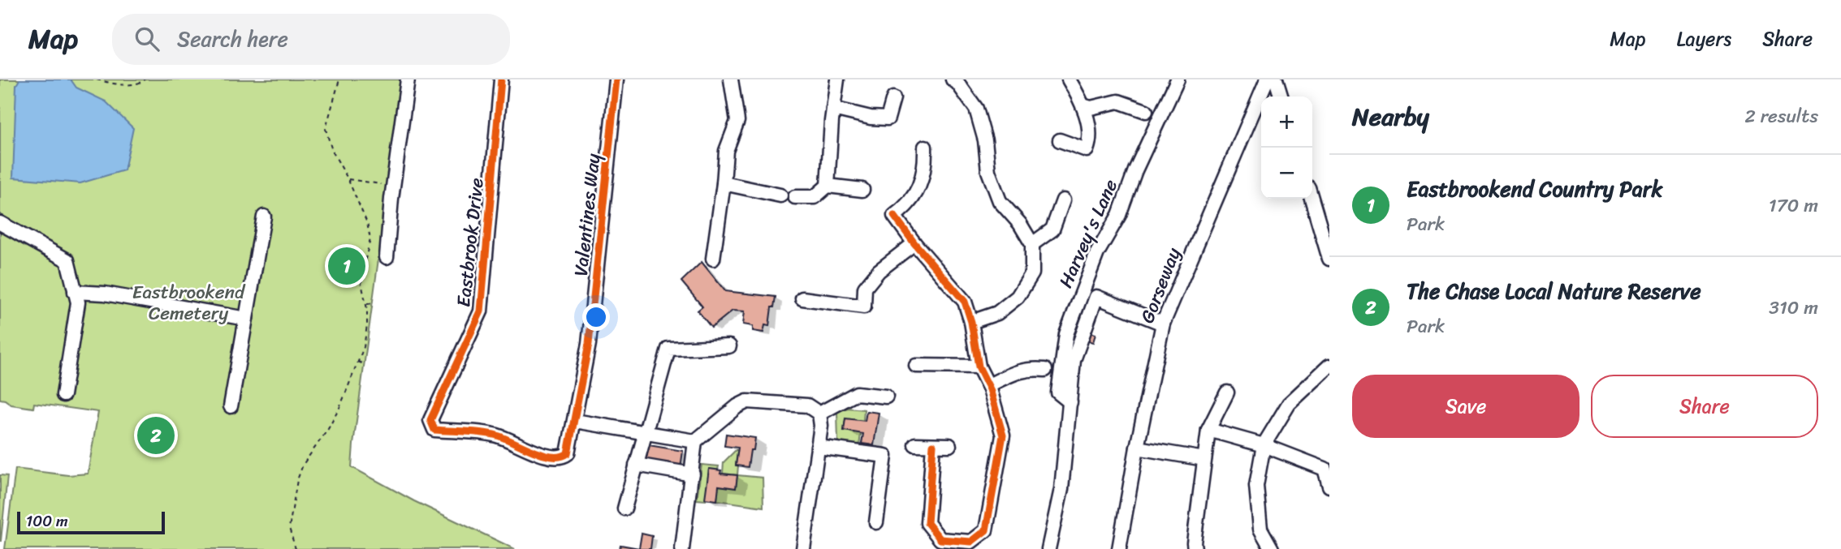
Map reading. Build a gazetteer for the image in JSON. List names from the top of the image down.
{
  "streets": {
    "street": [
      "Valentines Way",
      "Harvey's Lane",
      "Eastbrook Drive",
      "Gorseway"
    ]
  },
  "crossings": [
    ["Valentines Way", "Eastbrook Drive"]
  ],
  "parks": ["Eastbrookend Cemetery"],
  "scale_bar": "100 m",
  "page": {
    "header": "Map",
    "search": "Search here",
    "nav": ["Map", "Layers", "Share"],
    "heading": ["Nearby", "2 results"],
    "map_buttons": ["+", "−"],
    "list": [
      {
        "mark": "1",
        "name": "Eastbrookend Country Park",
        "note": "Park",
        "value": "170 m"
      },
      {
        "mark": "2",
        "name": "The Chase Local Nature Reserve",
        "note": "Park",
        "value": "310 m"
      }
    ],
    "pins": ["1", "2"],
    "buttons": ["Save", "Share"],
    "scale": "100 m"
  }
}
